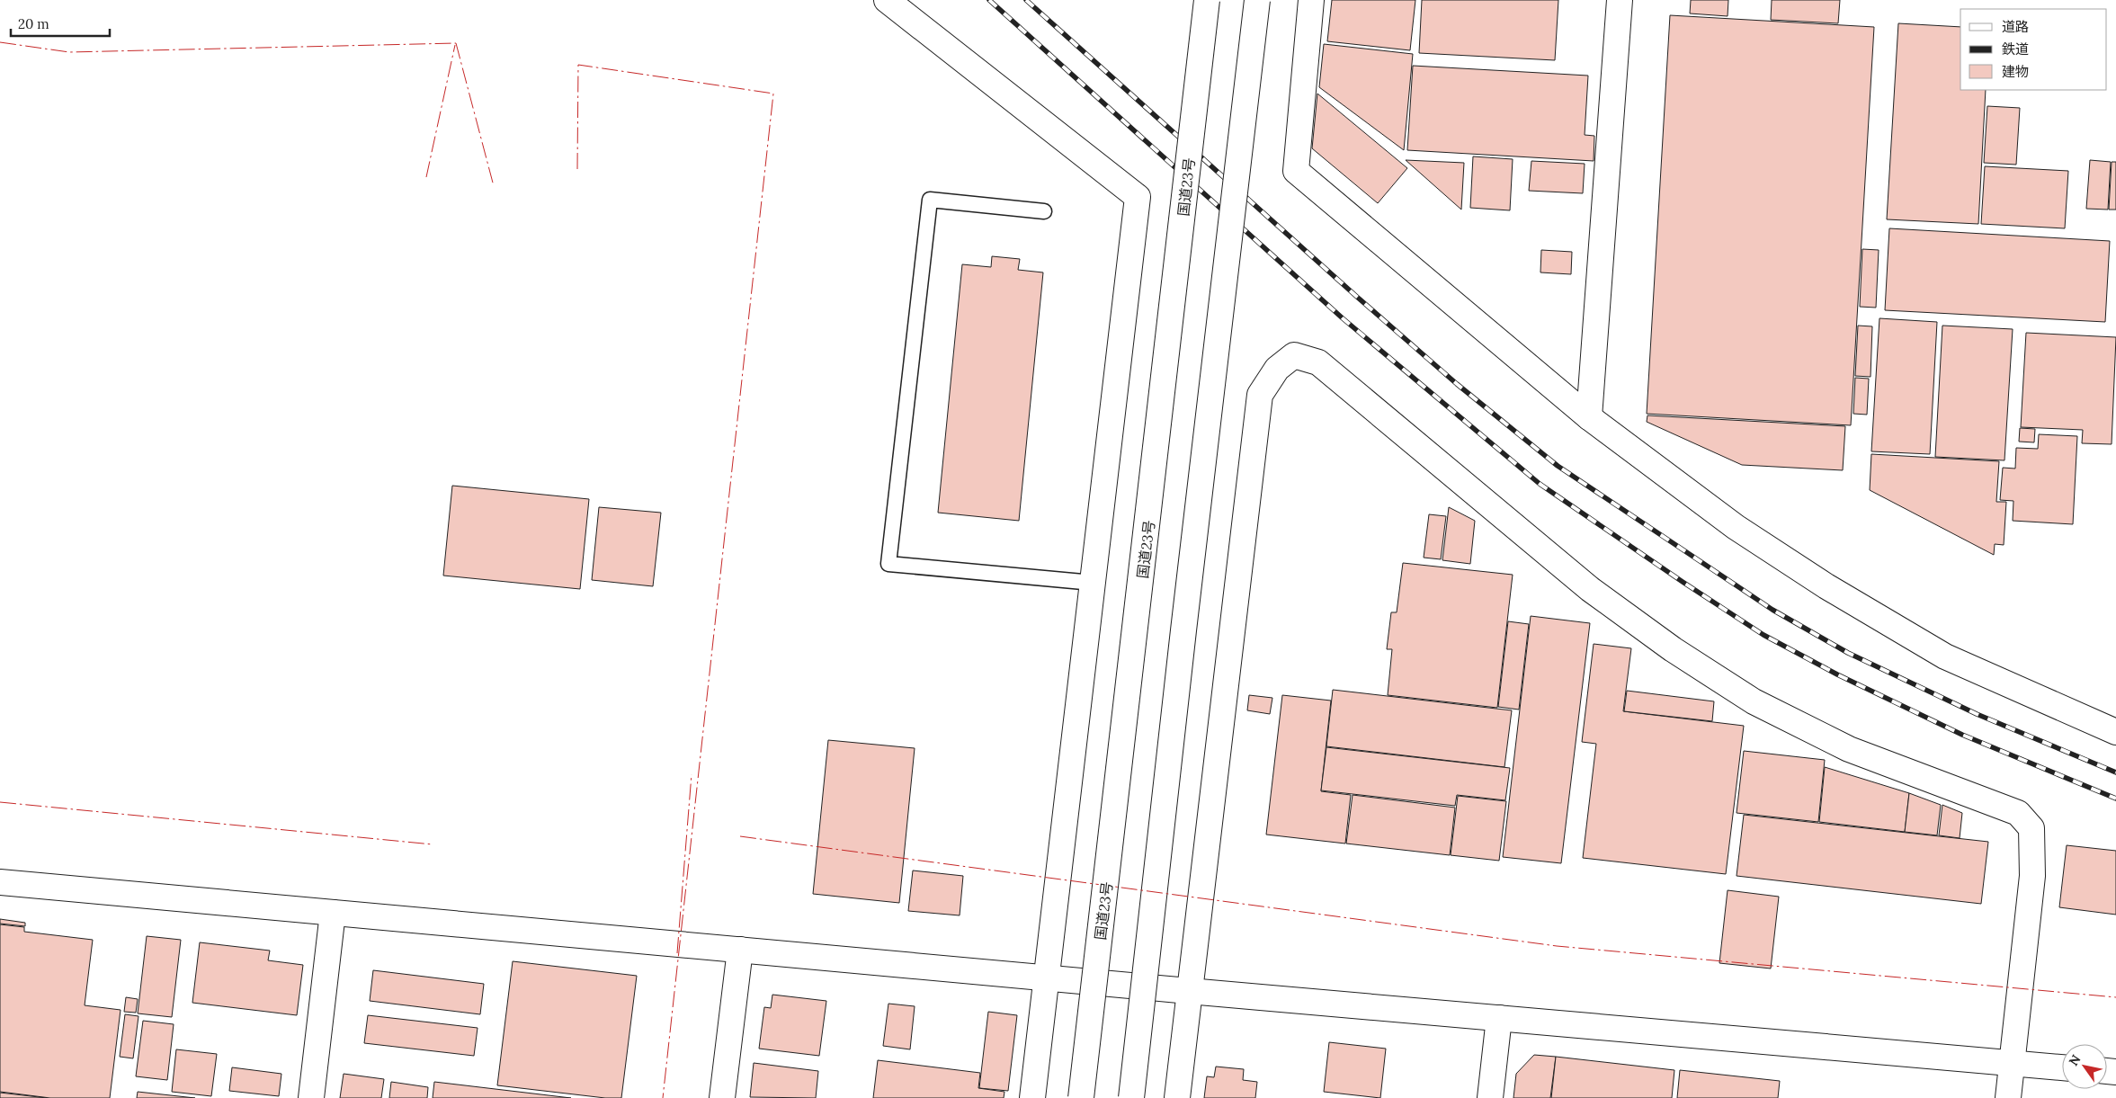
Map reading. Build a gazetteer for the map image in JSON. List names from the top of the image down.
{
  "streets": {
    "main road": ["国道23号"]
  },
  "legend": ["道路", "鉄道", "建物"],
  "scale_bar": "20 m",
  "north": "top left"
}
